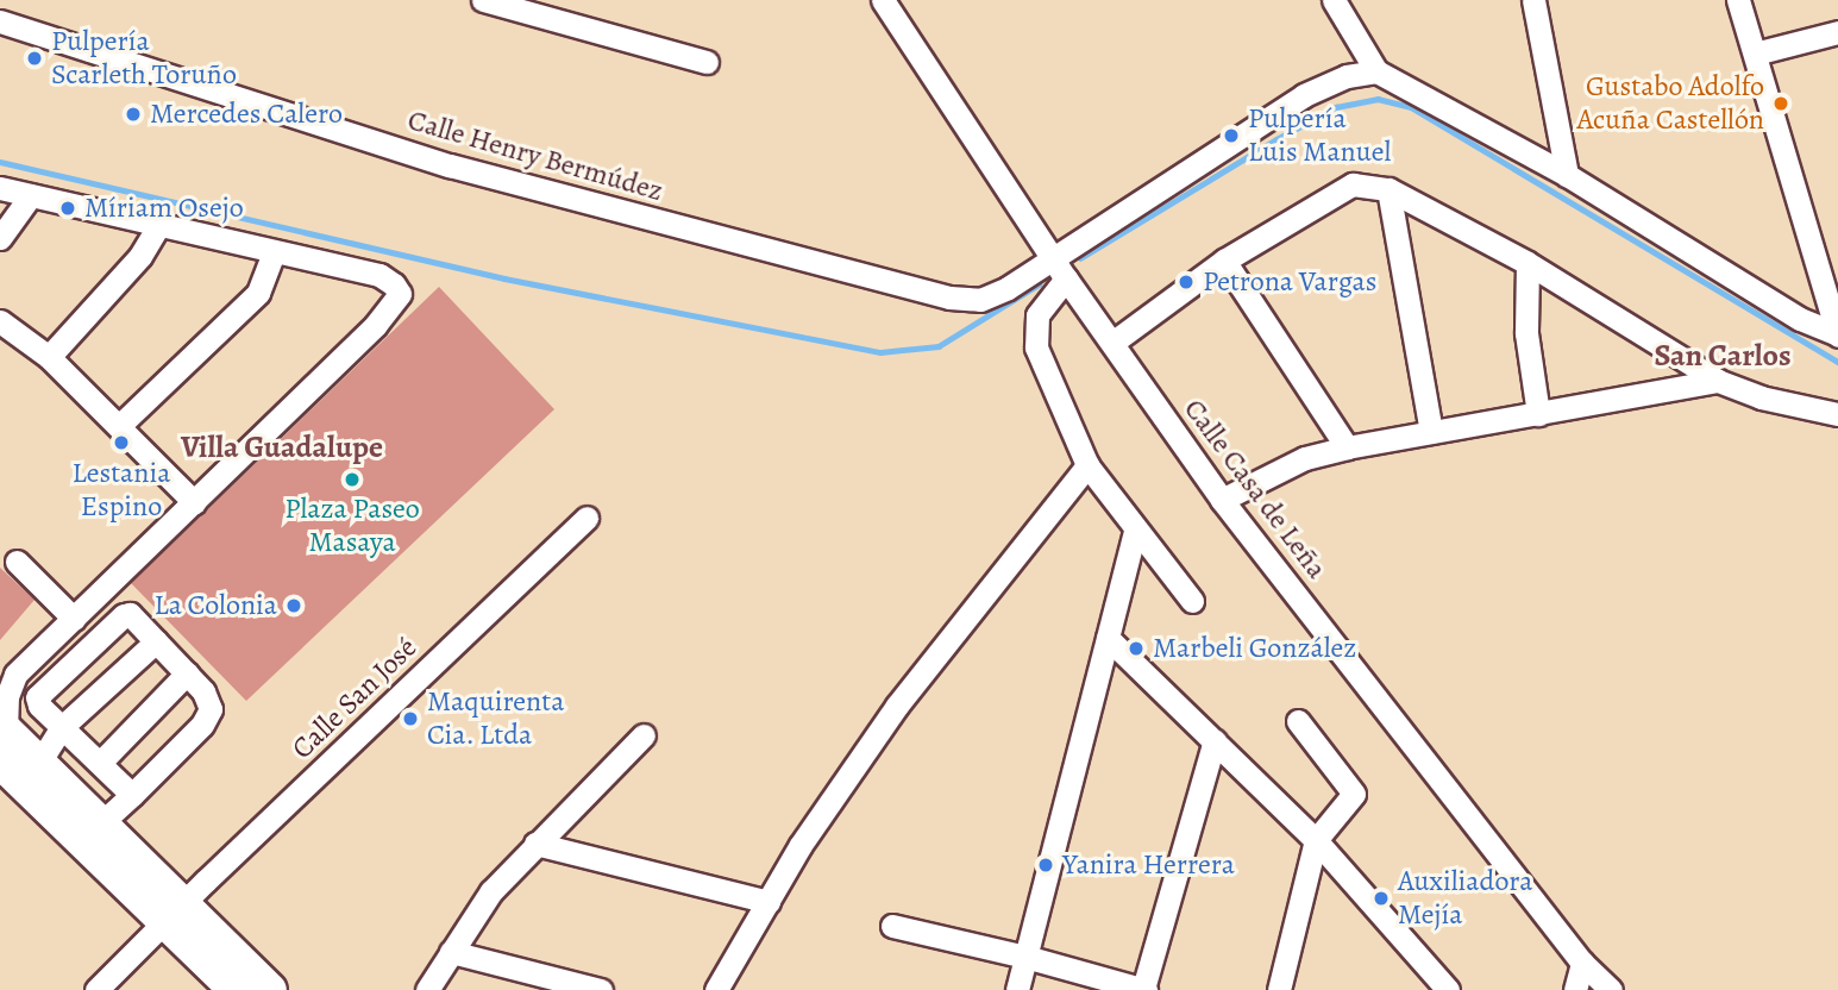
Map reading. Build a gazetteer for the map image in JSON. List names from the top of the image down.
{
  "streets": {
    "street": ["Calle Henry Bermúdez", "Calle Casa de Leña", "Calle San José"]
  },
  "crossings": [
    ["Calle Henry Bermúdez", "Calle Casa de Leña"]
  ],
  "districts": ["San Carlos", "Villa Guadalupe"],
  "places": [
    "Pulpería Scarleth Toruño",
    "Gustabo Adolfo Acuña Castellón",
    "Mercedes Calero",
    "Pulpería Luis Manuel",
    "Míriam Osejo",
    "Petrona Vargas",
    "Lestania Espino",
    "Plaza Paseo Masaya",
    "La Colonia",
    "Marbeli González",
    "Maquirenta Cia. Ltda",
    "Yanira Herrera",
    "Auxiliadora Mejía"
  ]
}
